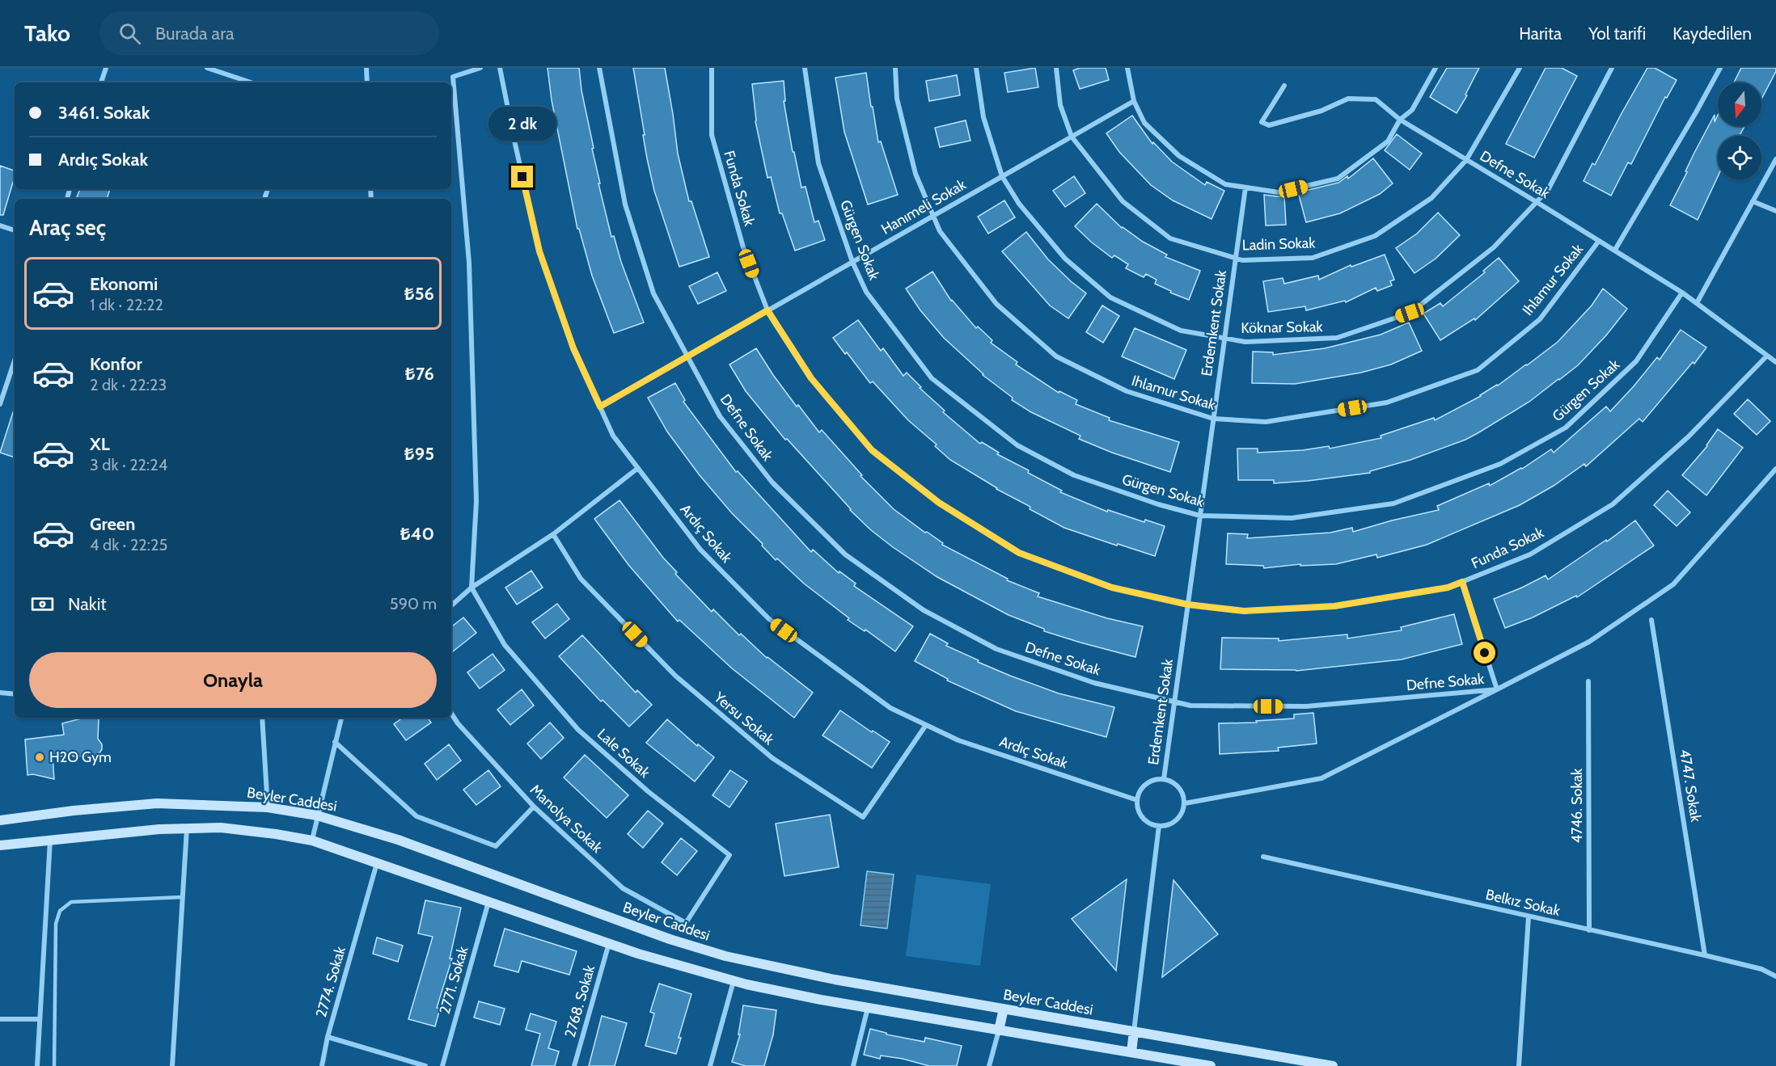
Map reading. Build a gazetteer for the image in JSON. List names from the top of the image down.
{
  "streets": {
    "main road": ["Beyler Caddesi"],
    "street": [
      "Defne Sokak",
      "Funda Sokak",
      "Hanımeli Sokak",
      "Gürgen Sokak",
      "Ladin Sokak",
      "Ihlamur Sokak",
      "Erdemkent Sokak",
      "Köknar Sokak",
      "Ardıç Sokak",
      "Yersu Sokak",
      "Lale Sokak",
      "4747. Sokak",
      "4746. Sokak",
      "Manolya Sokak",
      "Belkız Sokak",
      "2771. Sokak",
      "2774. Sokak",
      "2768. Sokak"
    ]
  },
  "crossings": [
    ["Defne Sokak", "Funda Sokak"],
    ["Defne Sokak", "Hanımeli Sokak"],
    ["Defne Sokak", "Gürgen Sokak"],
    ["Defne Sokak", "Ladin Sokak"],
    ["Defne Sokak", "Ihlamur Sokak"],
    ["Defne Sokak", "Erdemkent Sokak"],
    ["Defne Sokak", "Köknar Sokak"],
    ["Funda Sokak", "Hanımeli Sokak"],
    ["Funda Sokak", "Erdemkent Sokak"],
    ["Hanımeli Sokak", "Gürgen Sokak"],
    ["Hanımeli Sokak", "Ladin Sokak"],
    ["Hanımeli Sokak", "Ihlamur Sokak"],
    ["Hanımeli Sokak", "Köknar Sokak"],
    ["Hanımeli Sokak", "Ardıç Sokak"],
    ["Gürgen Sokak", "Erdemkent Sokak"],
    ["Ladin Sokak", "Erdemkent Sokak"],
    ["Ihlamur Sokak", "Erdemkent Sokak"],
    ["Erdemkent Sokak", "Köknar Sokak"],
    ["Erdemkent Sokak", "Ardıç Sokak"],
    ["Ardıç Sokak", "Yersu Sokak"],
    ["Lale Sokak", "Manolya Sokak"],
    ["4747. Sokak", "Belkız Sokak"],
    ["4746. Sokak", "Belkız Sokak"]
  ],
  "places": ["H2O Gym"],
  "north": "bottom",
  "page": {
    "header": "Tako",
    "search": "Burada ara",
    "nav": ["Harita", "Yol tarifi", "Kaydedilen"],
    "banner": ["3461. Sokak", "Ardıç Sokak"],
    "bubble": "2 dk",
    "heading": "Araç seç",
    "list": [
      {
        "name": "Ekonomi",
        "note": "1 dk · 22:22",
        "value": "₺56"
      },
      {
        "name": "Konfor",
        "note": "2 dk · 22:23",
        "value": "₺76"
      },
      {
        "name": "XL",
        "note": "3 dk · 22:24",
        "value": "₺95"
      },
      {
        "name": "Green",
        "note": "4 dk · 22:25",
        "value": "₺40"
      }
    ],
    "pay": ["Nakit", "590 m"],
    "buttons": "Onayla"
  }
}
